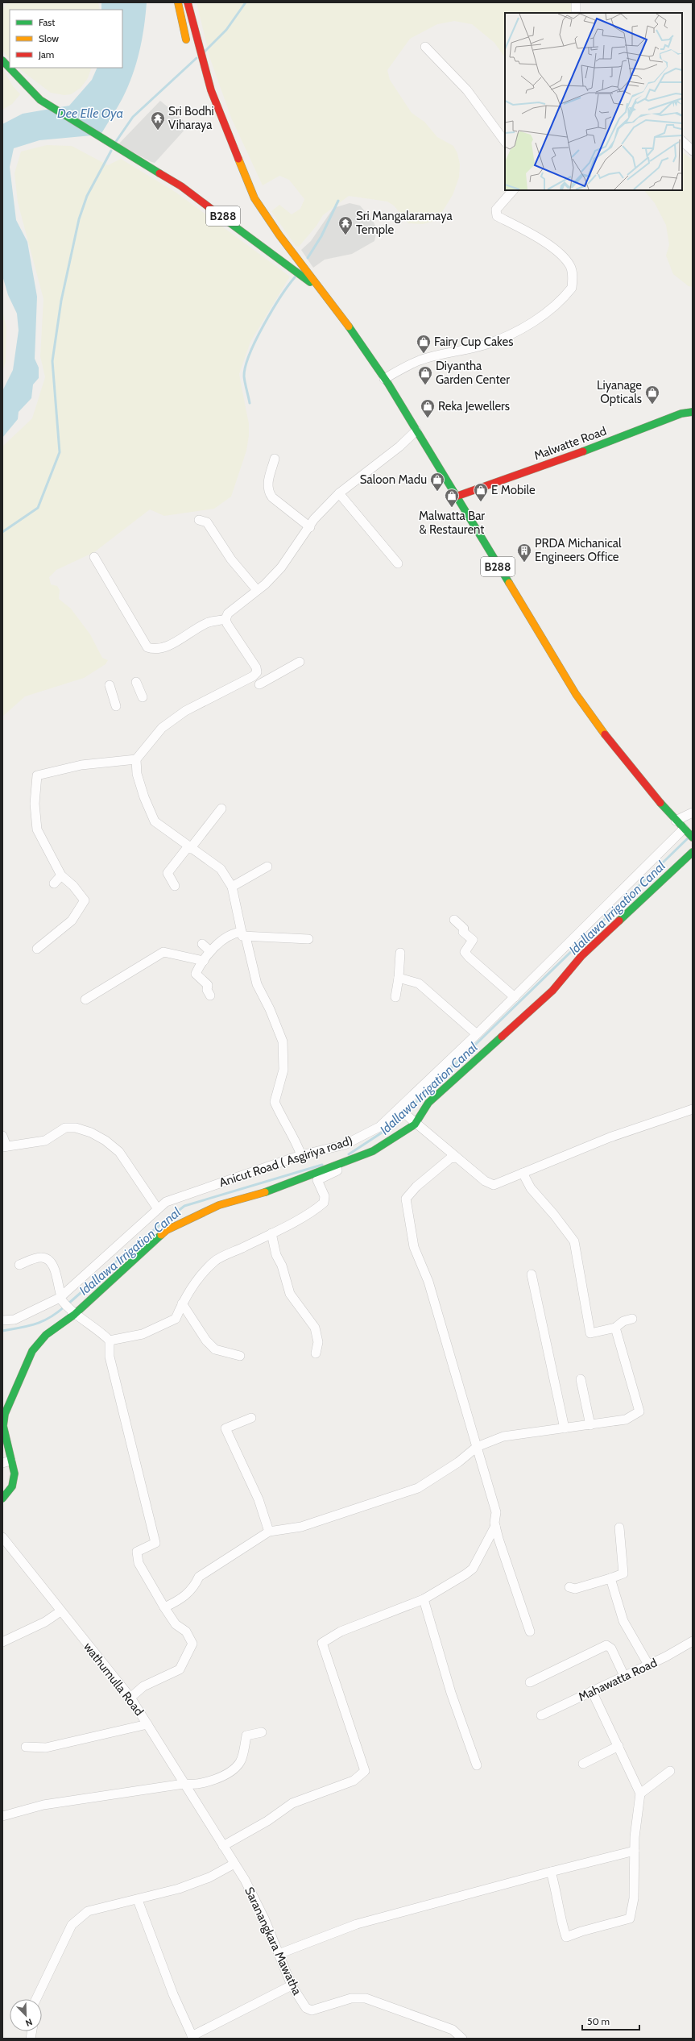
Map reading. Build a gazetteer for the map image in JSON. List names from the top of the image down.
{
  "streets": {
    "main road": ["B288", "Malwatte Road"],
    "street": [
      "Anicut Road ( Asgiriya road)",
      "wathumulla Road",
      "Mahawatta Road",
      "Saranangkara Mawatha"
    ]
  },
  "crossings": [
    ["B288", "Malwatte Road"],
    ["B288", "Anicut Road ( Asgiriya road)"],
    ["wathumulla Road", "Saranangkara Mawatha"]
  ],
  "water": ["Dee Elle Oya", "Idallawa Irrigation Canal"],
  "places": {
    "temple": ["Sri Bodhi Viharaya", "Sri Mangalaramaya Temple"],
    "shop": [
      "Fairy Cup Cakes",
      "Diyantha Garden Center",
      "Liyanage Opticals",
      "Reka Jewellers",
      "Saloon Madu",
      "E Mobile",
      "Malwatta Bar & Restaurent"
    ],
    "building": ["PRDA Michanical Engineers Office"]
  },
  "legend": ["Fast", "Slow", "Jam"],
  "scale_bar": "50 m",
  "north": "bottom right"
}
